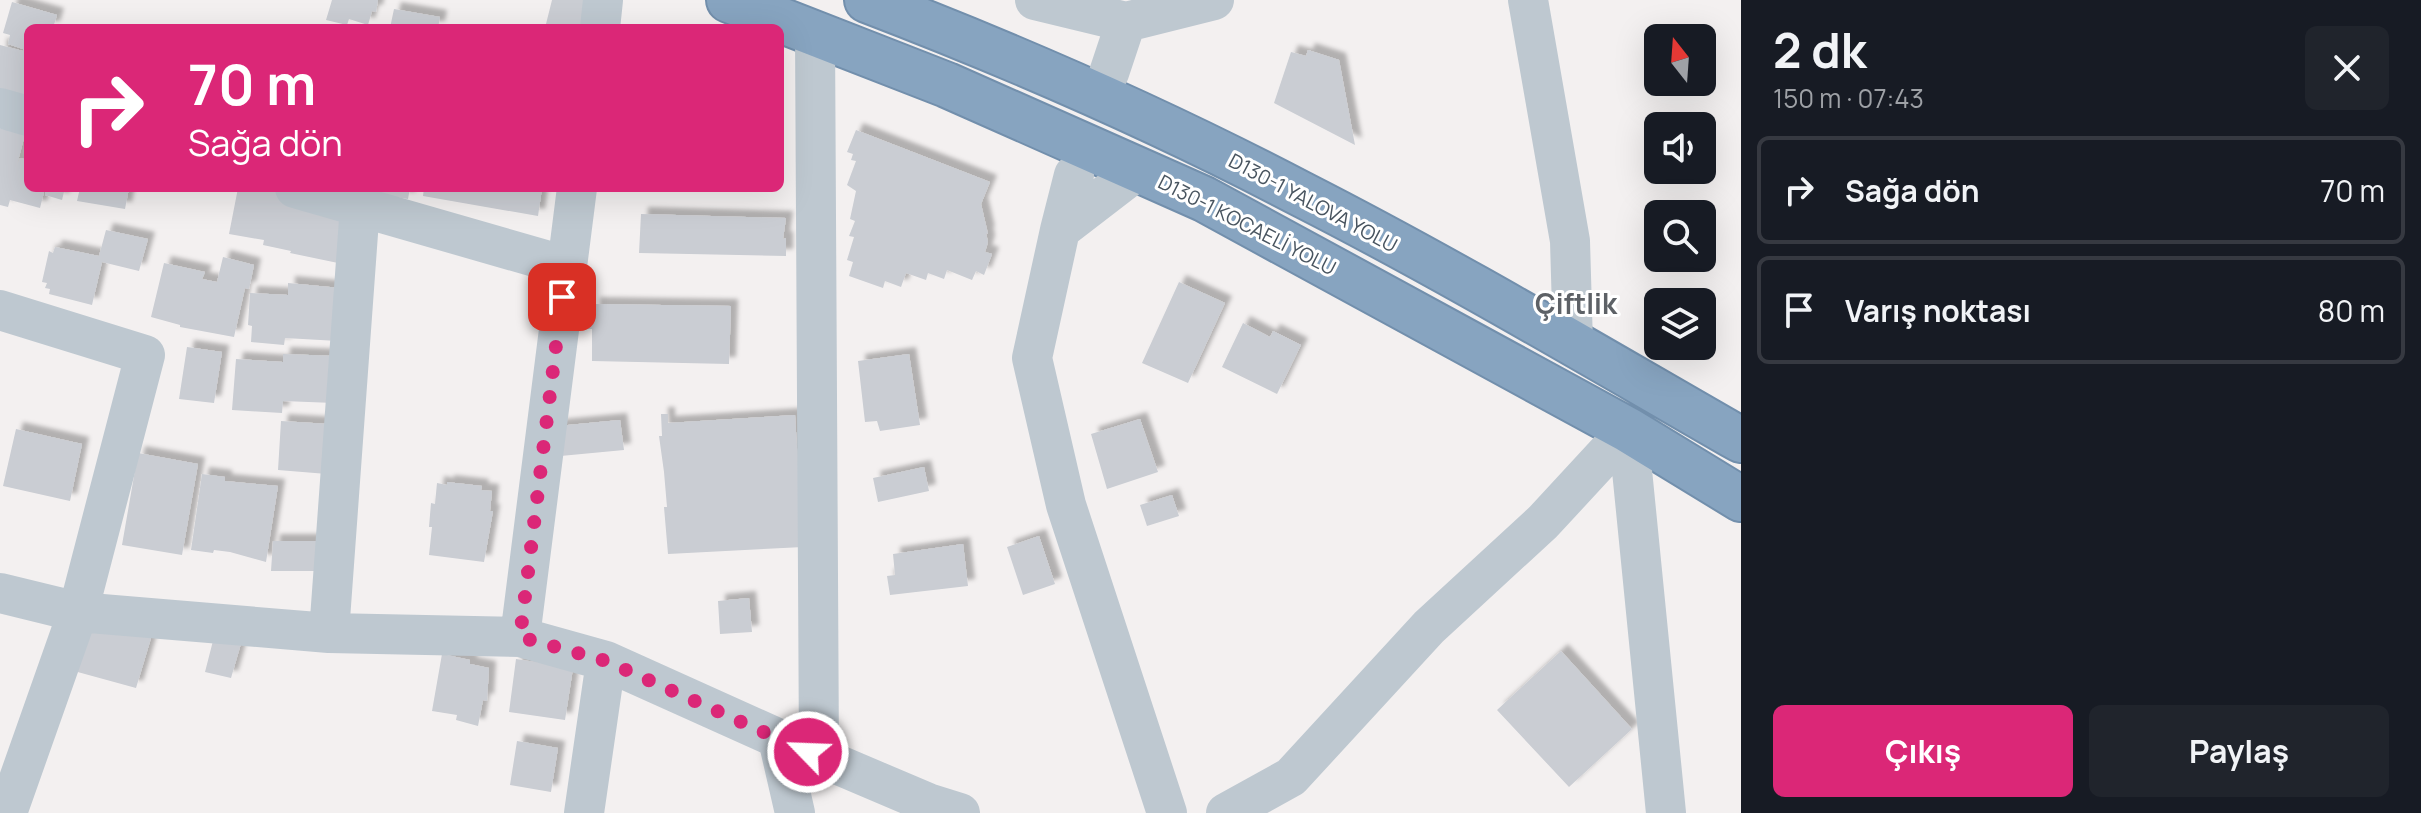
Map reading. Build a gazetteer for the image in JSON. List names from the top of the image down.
{
  "streets": {
    "highway": ["D130-1 YALOVA YOLU", "D130-1 KOCAELİ YOLU"]
  },
  "districts": ["Çiftlik"],
  "north": "top",
  "page": {
    "heading": ["2 dk", "150 m · 07:43"],
    "turn": ["70 m", "Sağa dön"],
    "list": [
      {
        "name": "Sağa dön",
        "value": "70 m"
      },
      {
        "name": "Varış noktası",
        "value": "80 m"
      }
    ],
    "buttons": ["Çıkış", "Paylaş"]
  }
}
